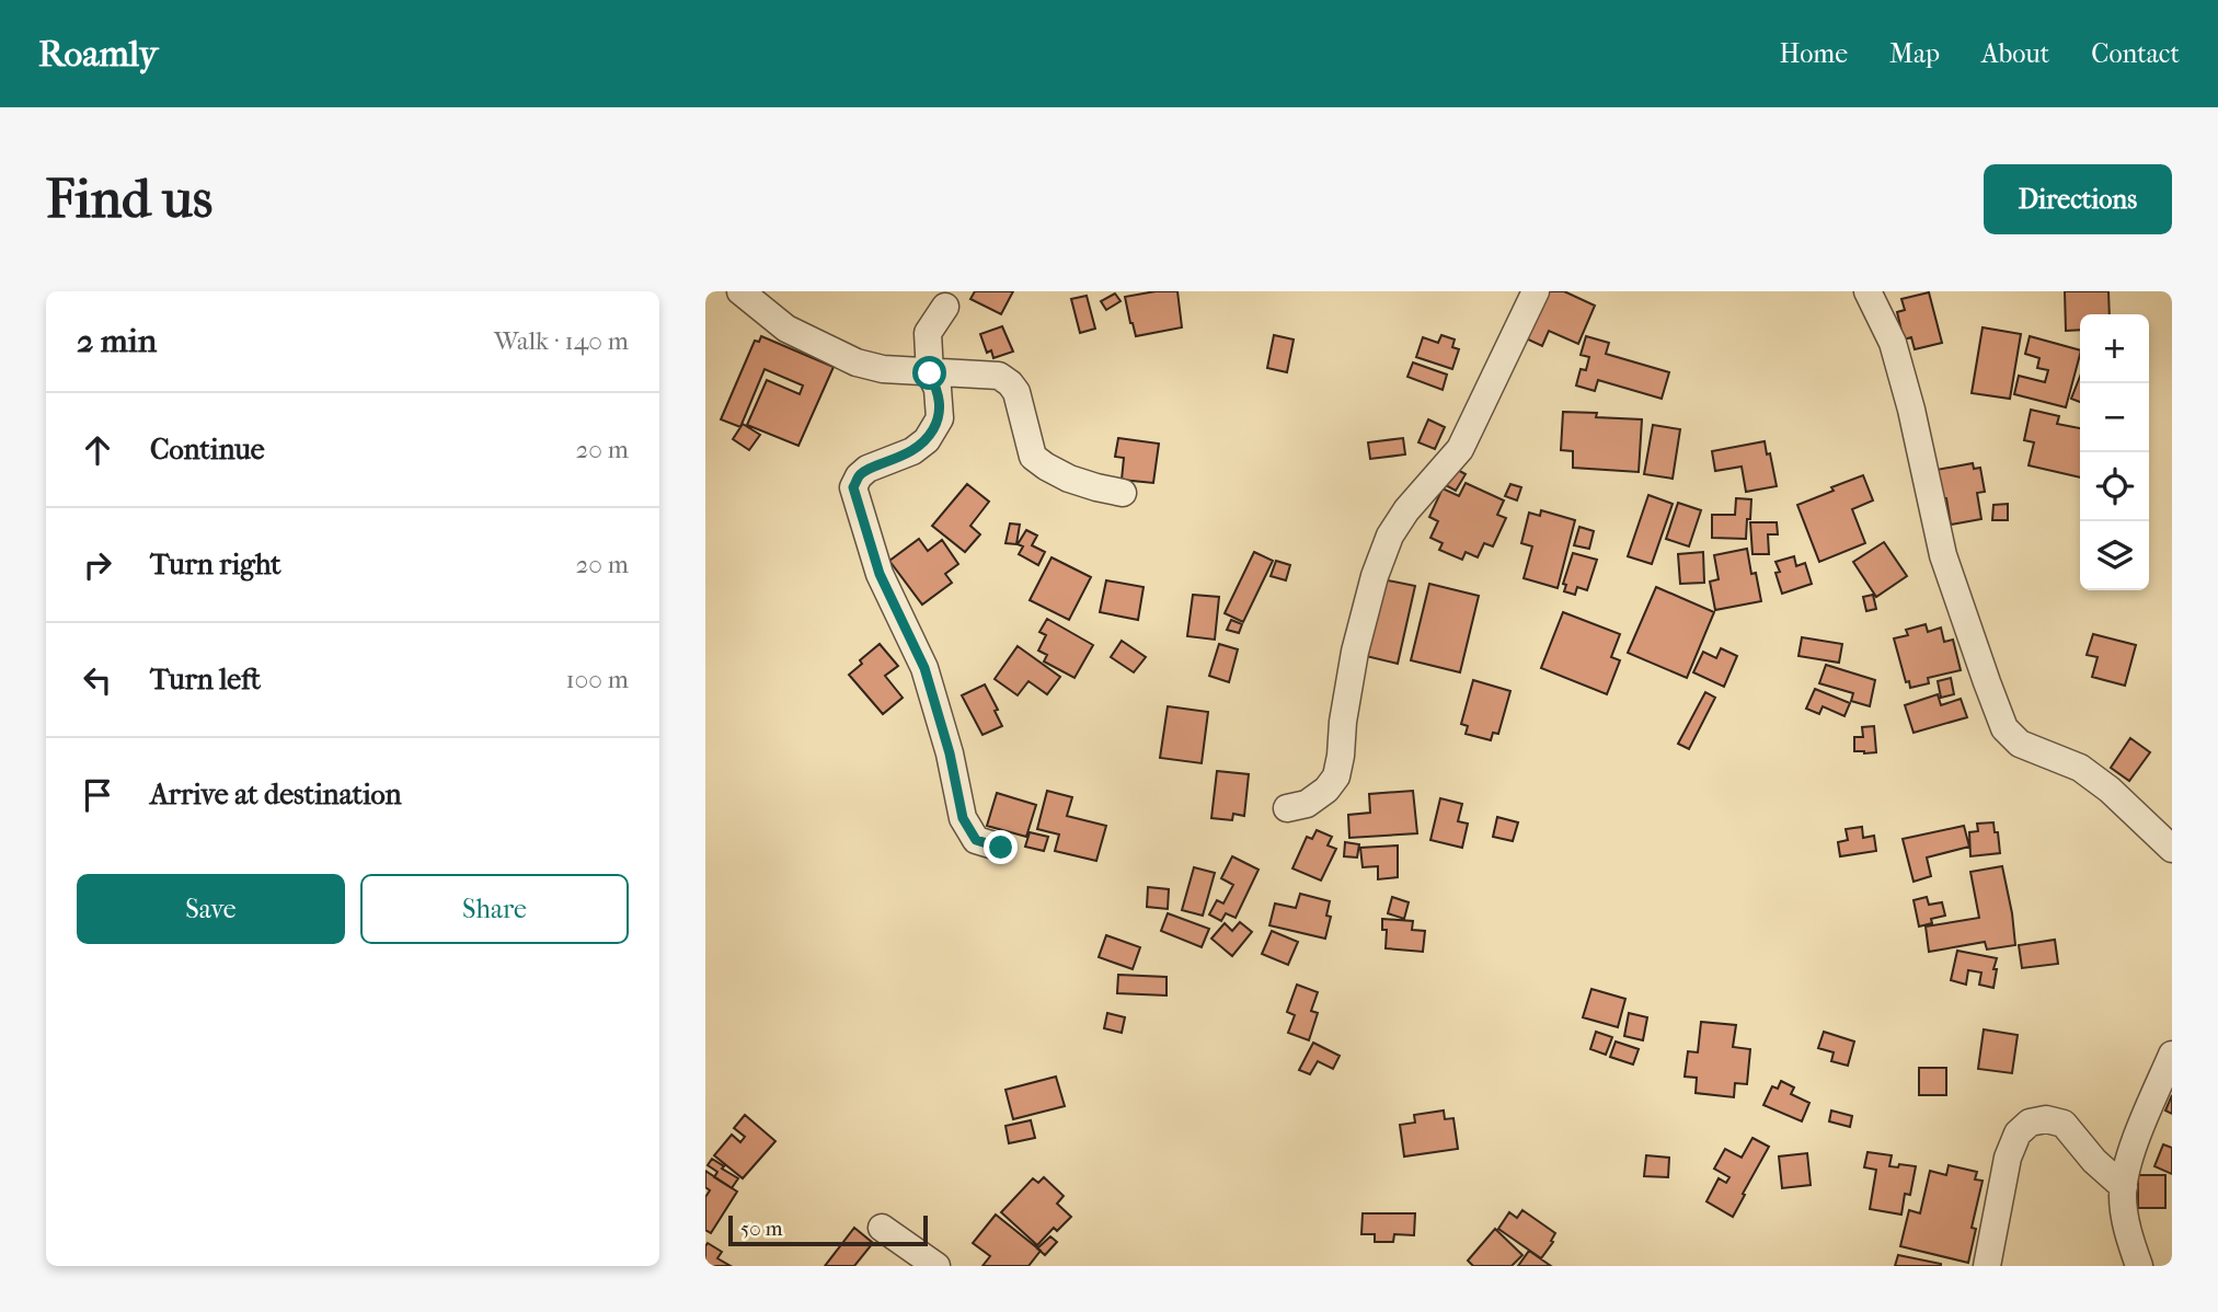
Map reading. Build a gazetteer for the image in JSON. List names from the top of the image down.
{
  "scale_bar": "50 m",
  "page": {
    "header": "Roamly",
    "nav": [
      "Home",
      "Map",
      "About",
      "Contact"
    ],
    "buttons": [
      "Directions",
      ["Save", "Share"]
    ],
    "title": "Find us",
    "heading": ["2 min", "Walk · 140 m"],
    "map_buttons": ["+", "−"],
    "list": [
      ["Continue", "20 m"],
      ["Turn right", "20 m"],
      ["Turn left", "100 m"],
      "Arrive at destination"
    ],
    "scale": "50 m"
  }
}
